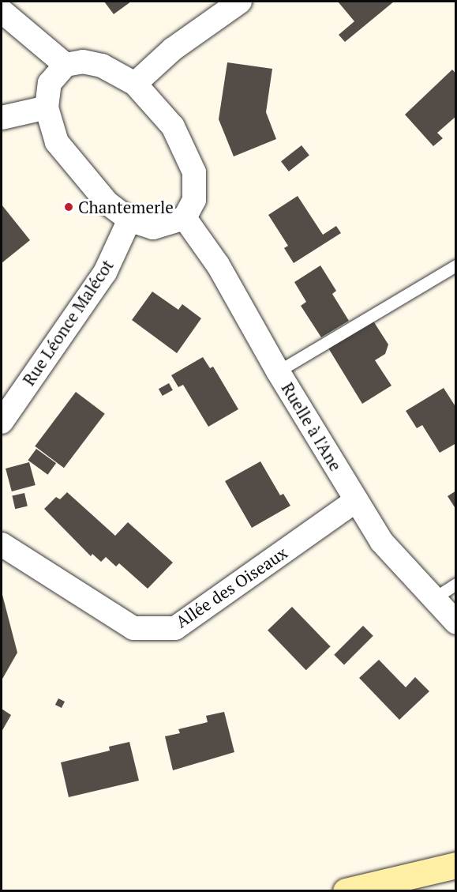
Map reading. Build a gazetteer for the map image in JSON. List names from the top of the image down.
{
  "streets": {
    "street": ["Rue Léonce Malécot", "Ruelle à l'Ane", "Allée des Oiseaux"]
  },
  "crossings": [
    ["Ruelle à l'Ane", "Allée des Oiseaux"]
  ],
  "places": ["Chantemerle"]
}
